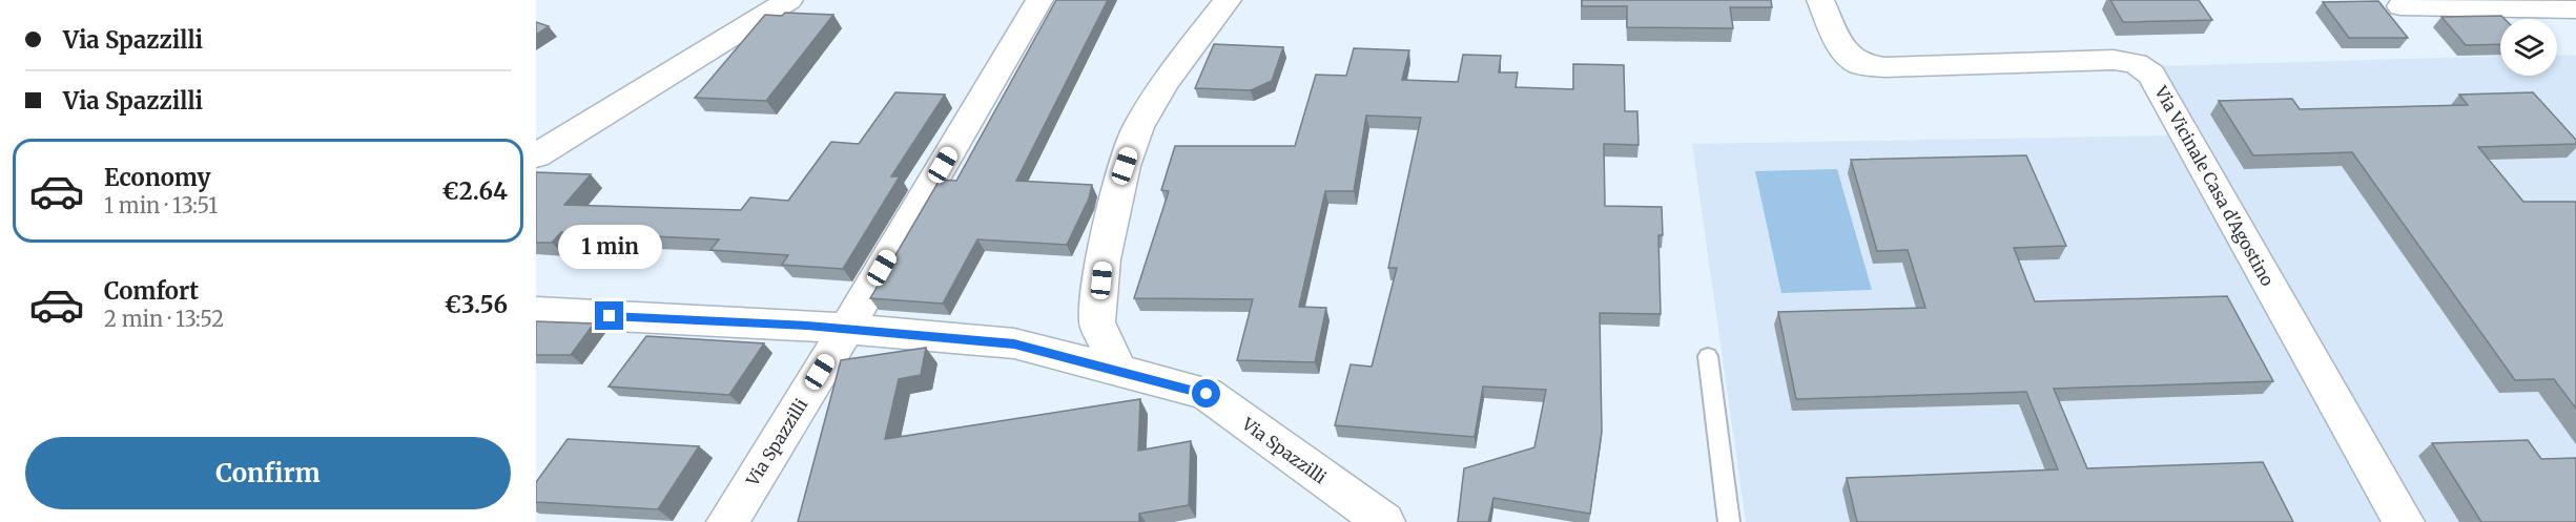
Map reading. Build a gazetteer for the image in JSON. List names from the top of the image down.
{
  "streets": {
    "street": ["Via Vicinale Casa d'Agostino", "Via Spazzilli"]
  },
  "page": {
    "banner": ["Via Spazzilli", "Via Spazzilli"],
    "list": [
      {
        "name": "Economy",
        "note": "1 min · 13:51",
        "value": "€2.64"
      },
      {
        "name": "Comfort",
        "note": "2 min · 13:52",
        "value": "€3.56"
      }
    ],
    "bubble": "1 min",
    "buttons": "Confirm"
  }
}
